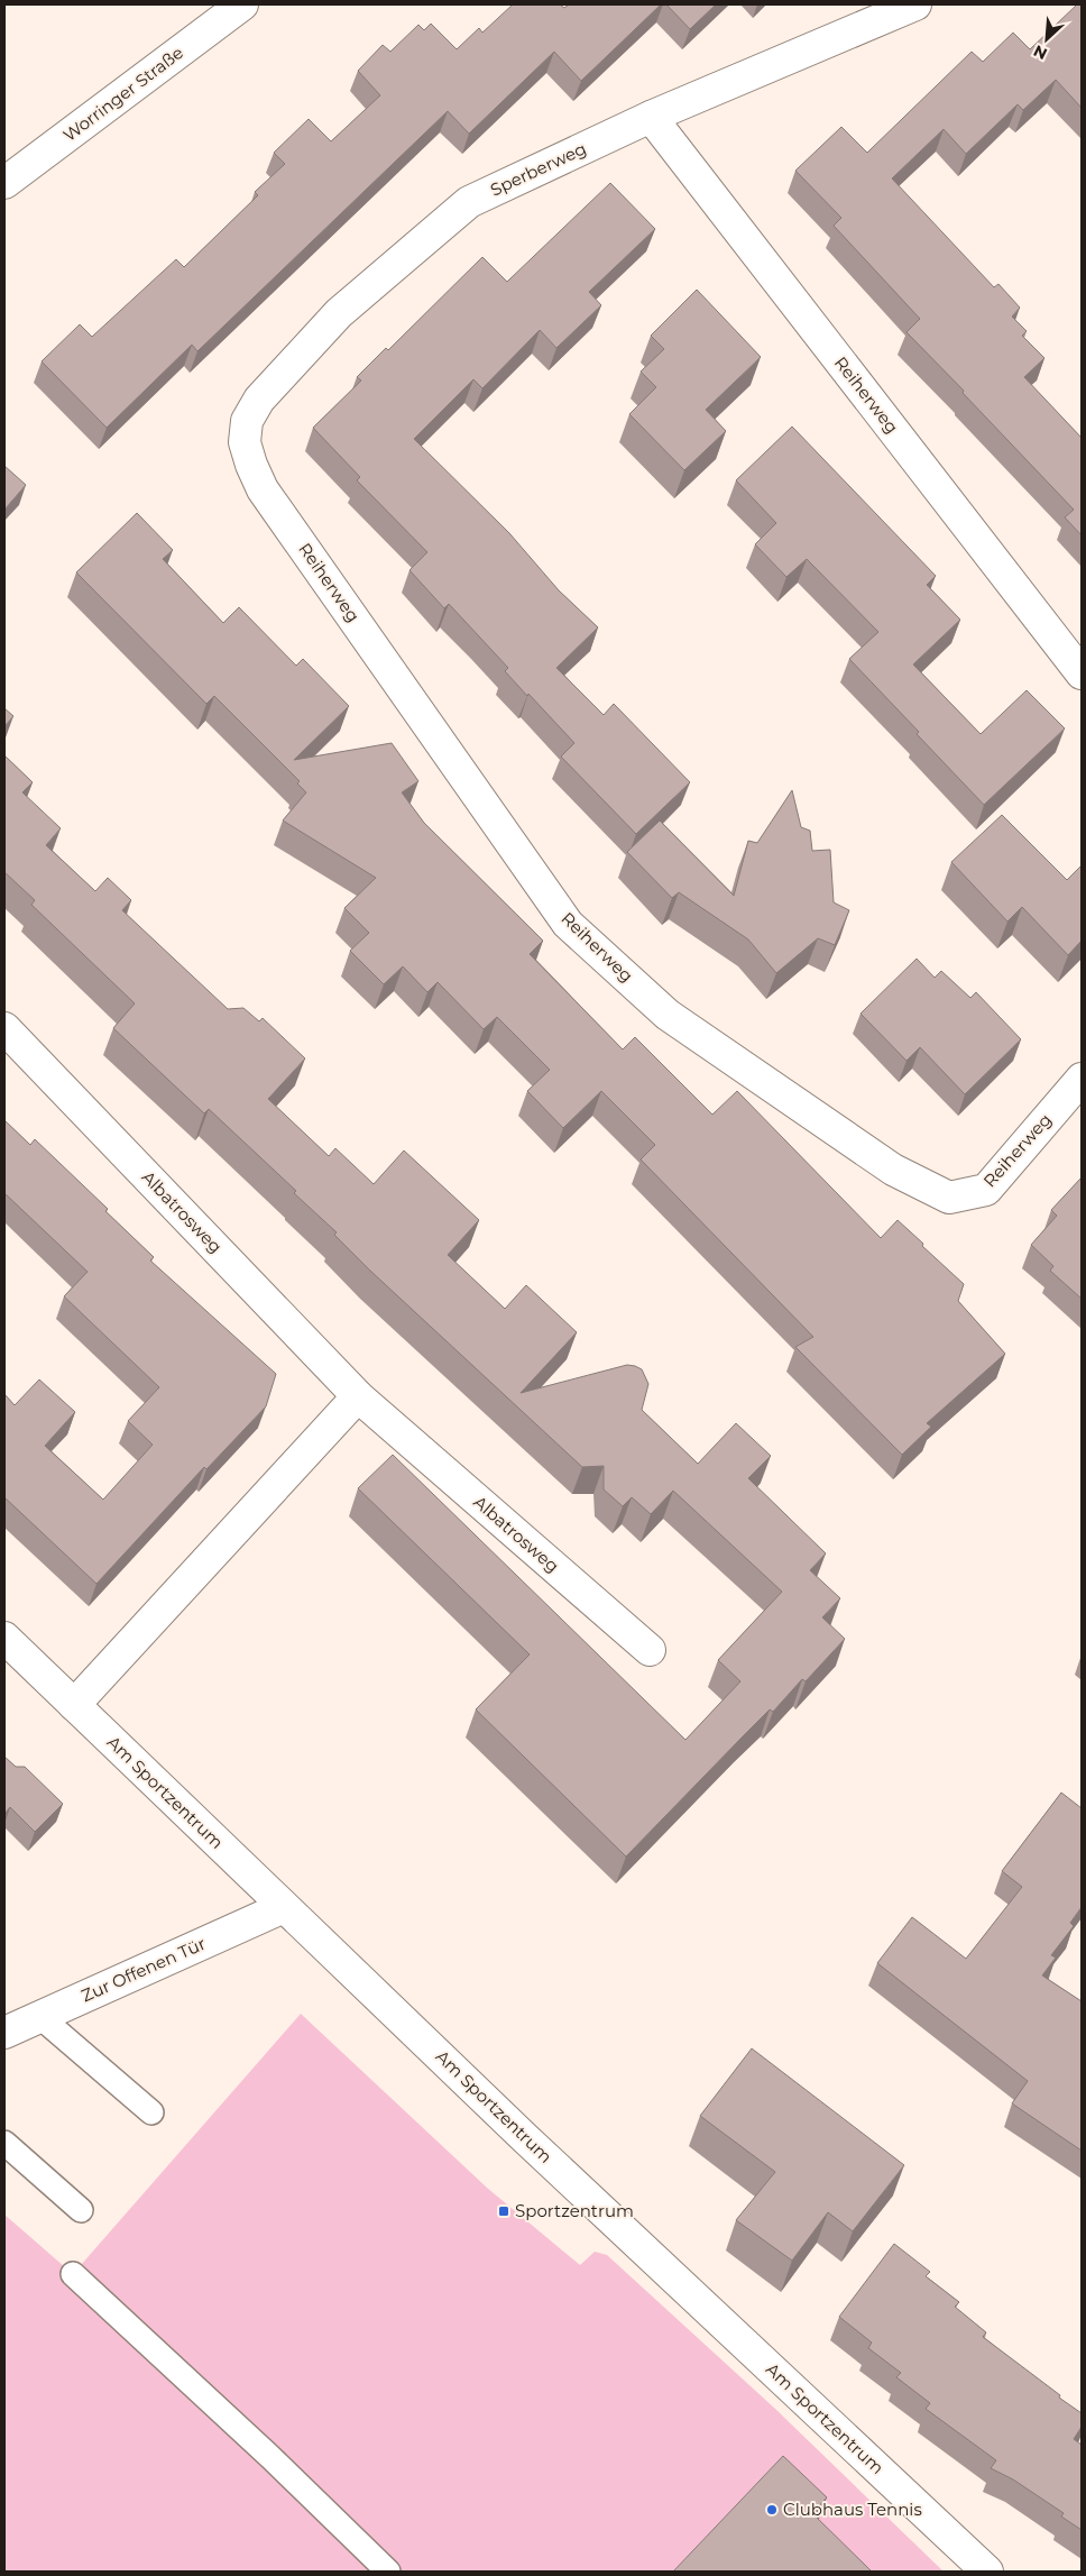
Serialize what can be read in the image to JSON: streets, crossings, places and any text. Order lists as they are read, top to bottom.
{
  "streets": {
    "street": [
      "Worringer Straße",
      "Sperberweg",
      "Reiherweg",
      "Albatrosweg",
      "Am Sportzentrum",
      "Zur Offenen Tür"
    ]
  },
  "crossings": [
    ["Sperberweg", "Reiherweg"],
    ["Am Sportzentrum", "Zur Offenen Tür"]
  ],
  "places": {
    "transit": ["Sportzentrum"],
    "other": ["Clubhaus Tennis"]
  },
  "north": "bottom left"
}
